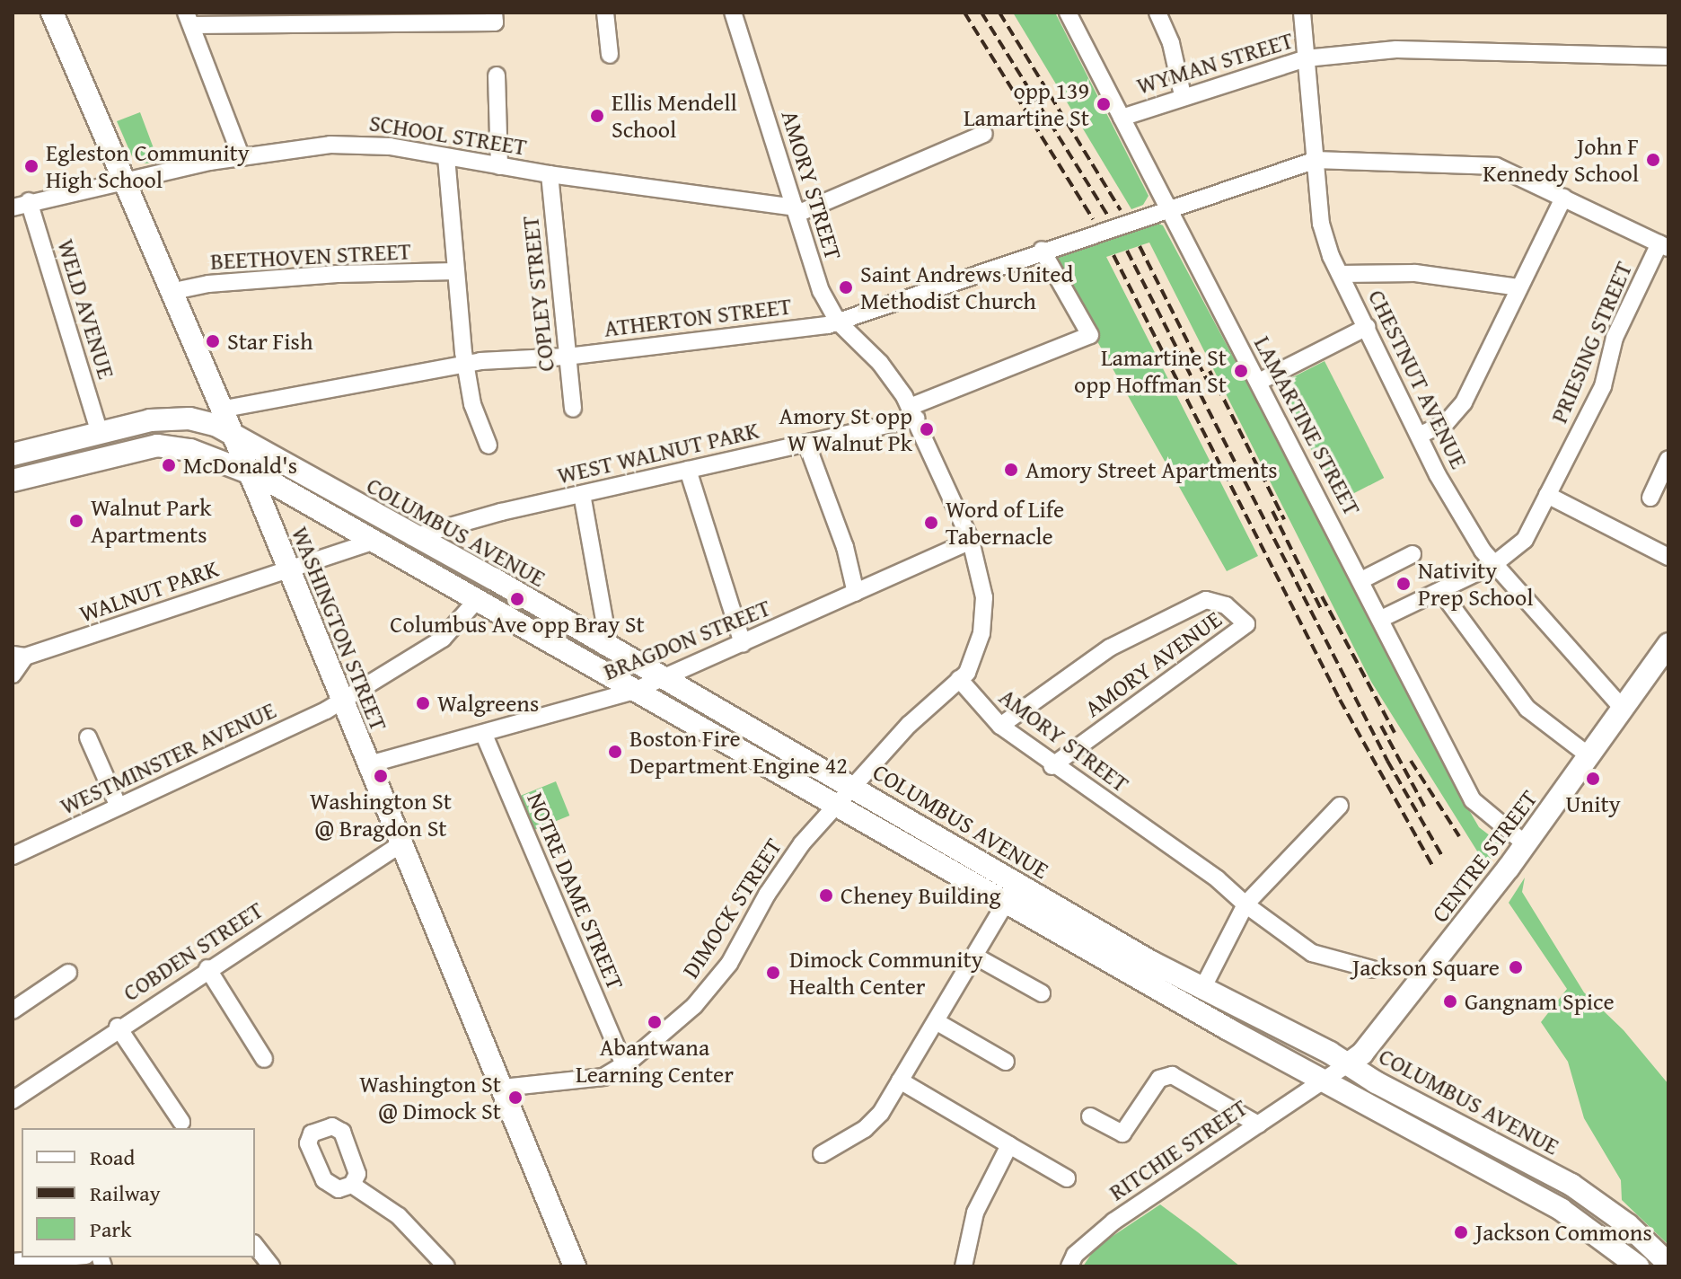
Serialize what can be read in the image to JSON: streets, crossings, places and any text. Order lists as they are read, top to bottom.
{
  "streets": {
    "main road": ["COLUMBUS AVENUE", "WASHINGTON STREET", "CENTRE STREET"],
    "street": [
      "WYMAN STREET",
      "SCHOOL STREET",
      "AMORY STREET",
      "BEETHOVEN STREET",
      "COPLEY STREET",
      "WELD AVENUE",
      "ATHERTON STREET",
      "PRIESING STREET",
      "CHESTNUT AVENUE",
      "LAMARTINE STREET",
      "WEST WALNUT PARK",
      "WALNUT PARK",
      "BRAGDON STREET",
      "AMORY AVENUE",
      "WESTMINSTER AVENUE",
      "NOTRE DAME STREET",
      "DIMOCK STREET",
      "COBDEN STREET",
      "RITCHIE STREET"
    ]
  },
  "crossings": [
    ["WYMAN STREET", "CHESTNUT AVENUE"],
    ["WYMAN STREET", "LAMARTINE STREET"],
    ["SCHOOL STREET", "AMORY STREET"],
    ["SCHOOL STREET", "COPLEY STREET"],
    ["SCHOOL STREET", "WELD AVENUE"],
    ["SCHOOL STREET", "WASHINGTON STREET"],
    ["AMORY STREET", "ATHERTON STREET"],
    ["AMORY STREET", "WEST WALNUT PARK"],
    ["AMORY STREET", "BRAGDON STREET"],
    ["AMORY STREET", "AMORY AVENUE"],
    ["AMORY STREET", "DIMOCK STREET"],
    ["BEETHOVEN STREET", "WASHINGTON STREET"],
    ["COPLEY STREET", "ATHERTON STREET"],
    ["WELD AVENUE", "COLUMBUS AVENUE"],
    ["ATHERTON STREET", "PRIESING STREET"],
    ["ATHERTON STREET", "CHESTNUT AVENUE"],
    ["ATHERTON STREET", "LAMARTINE STREET"],
    ["ATHERTON STREET", "WEST WALNUT PARK"],
    ["ATHERTON STREET", "WASHINGTON STREET"],
    ["PRIESING STREET", "CHESTNUT AVENUE"],
    ["PRIESING STREET", "LAMARTINE STREET"],
    ["CHESTNUT AVENUE", "CENTRE STREET"],
    ["LAMARTINE STREET", "CENTRE STREET"],
    ["WEST WALNUT PARK", "COLUMBUS AVENUE"],
    ["COLUMBUS AVENUE", "WASHINGTON STREET"],
    ["COLUMBUS AVENUE", "BRAGDON STREET"],
    ["COLUMBUS AVENUE", "WESTMINSTER AVENUE"],
    ["COLUMBUS AVENUE", "CENTRE STREET"],
    ["COLUMBUS AVENUE", "DIMOCK STREET"],
    ["COLUMBUS AVENUE", "RITCHIE STREET"],
    ["WALNUT PARK", "WASHINGTON STREET"],
    ["WASHINGTON STREET", "BRAGDON STREET"],
    ["WASHINGTON STREET", "WESTMINSTER AVENUE"],
    ["WASHINGTON STREET", "DIMOCK STREET"],
    ["WASHINGTON STREET", "COBDEN STREET"],
    ["BRAGDON STREET", "NOTRE DAME STREET"],
    ["CENTRE STREET", "RITCHIE STREET"],
    ["NOTRE DAME STREET", "DIMOCK STREET"]
  ],
  "places": [
    "opp 139 Lamartine St",
    "Ellis Mendell School",
    "John F Kennedy School",
    "Egleston Community High School",
    "Saint Andrews United Methodist Church",
    "Star Fish",
    "Lamartine St opp Hoffman St",
    "Amory St opp W Walnut Pk",
    "McDonald's",
    "Amory Street Apartments",
    "Walnut Park Apartments",
    "Word of Life Tabernacle",
    "Nativity Prep School",
    "Columbus Ave opp Bray St",
    "Walgreens",
    "Boston Fire Department Engine 42",
    "Washington St @ Bragdon St",
    "Unity",
    "Cheney Building",
    "Jackson Square",
    "Dimock Community Health Center",
    "Gangnam Spice",
    "Abantwana Learning Center",
    "Washington St @ Dimock St",
    "Jackson Commons"
  ],
  "legend": ["Road", "Railway", "Park"]
}
